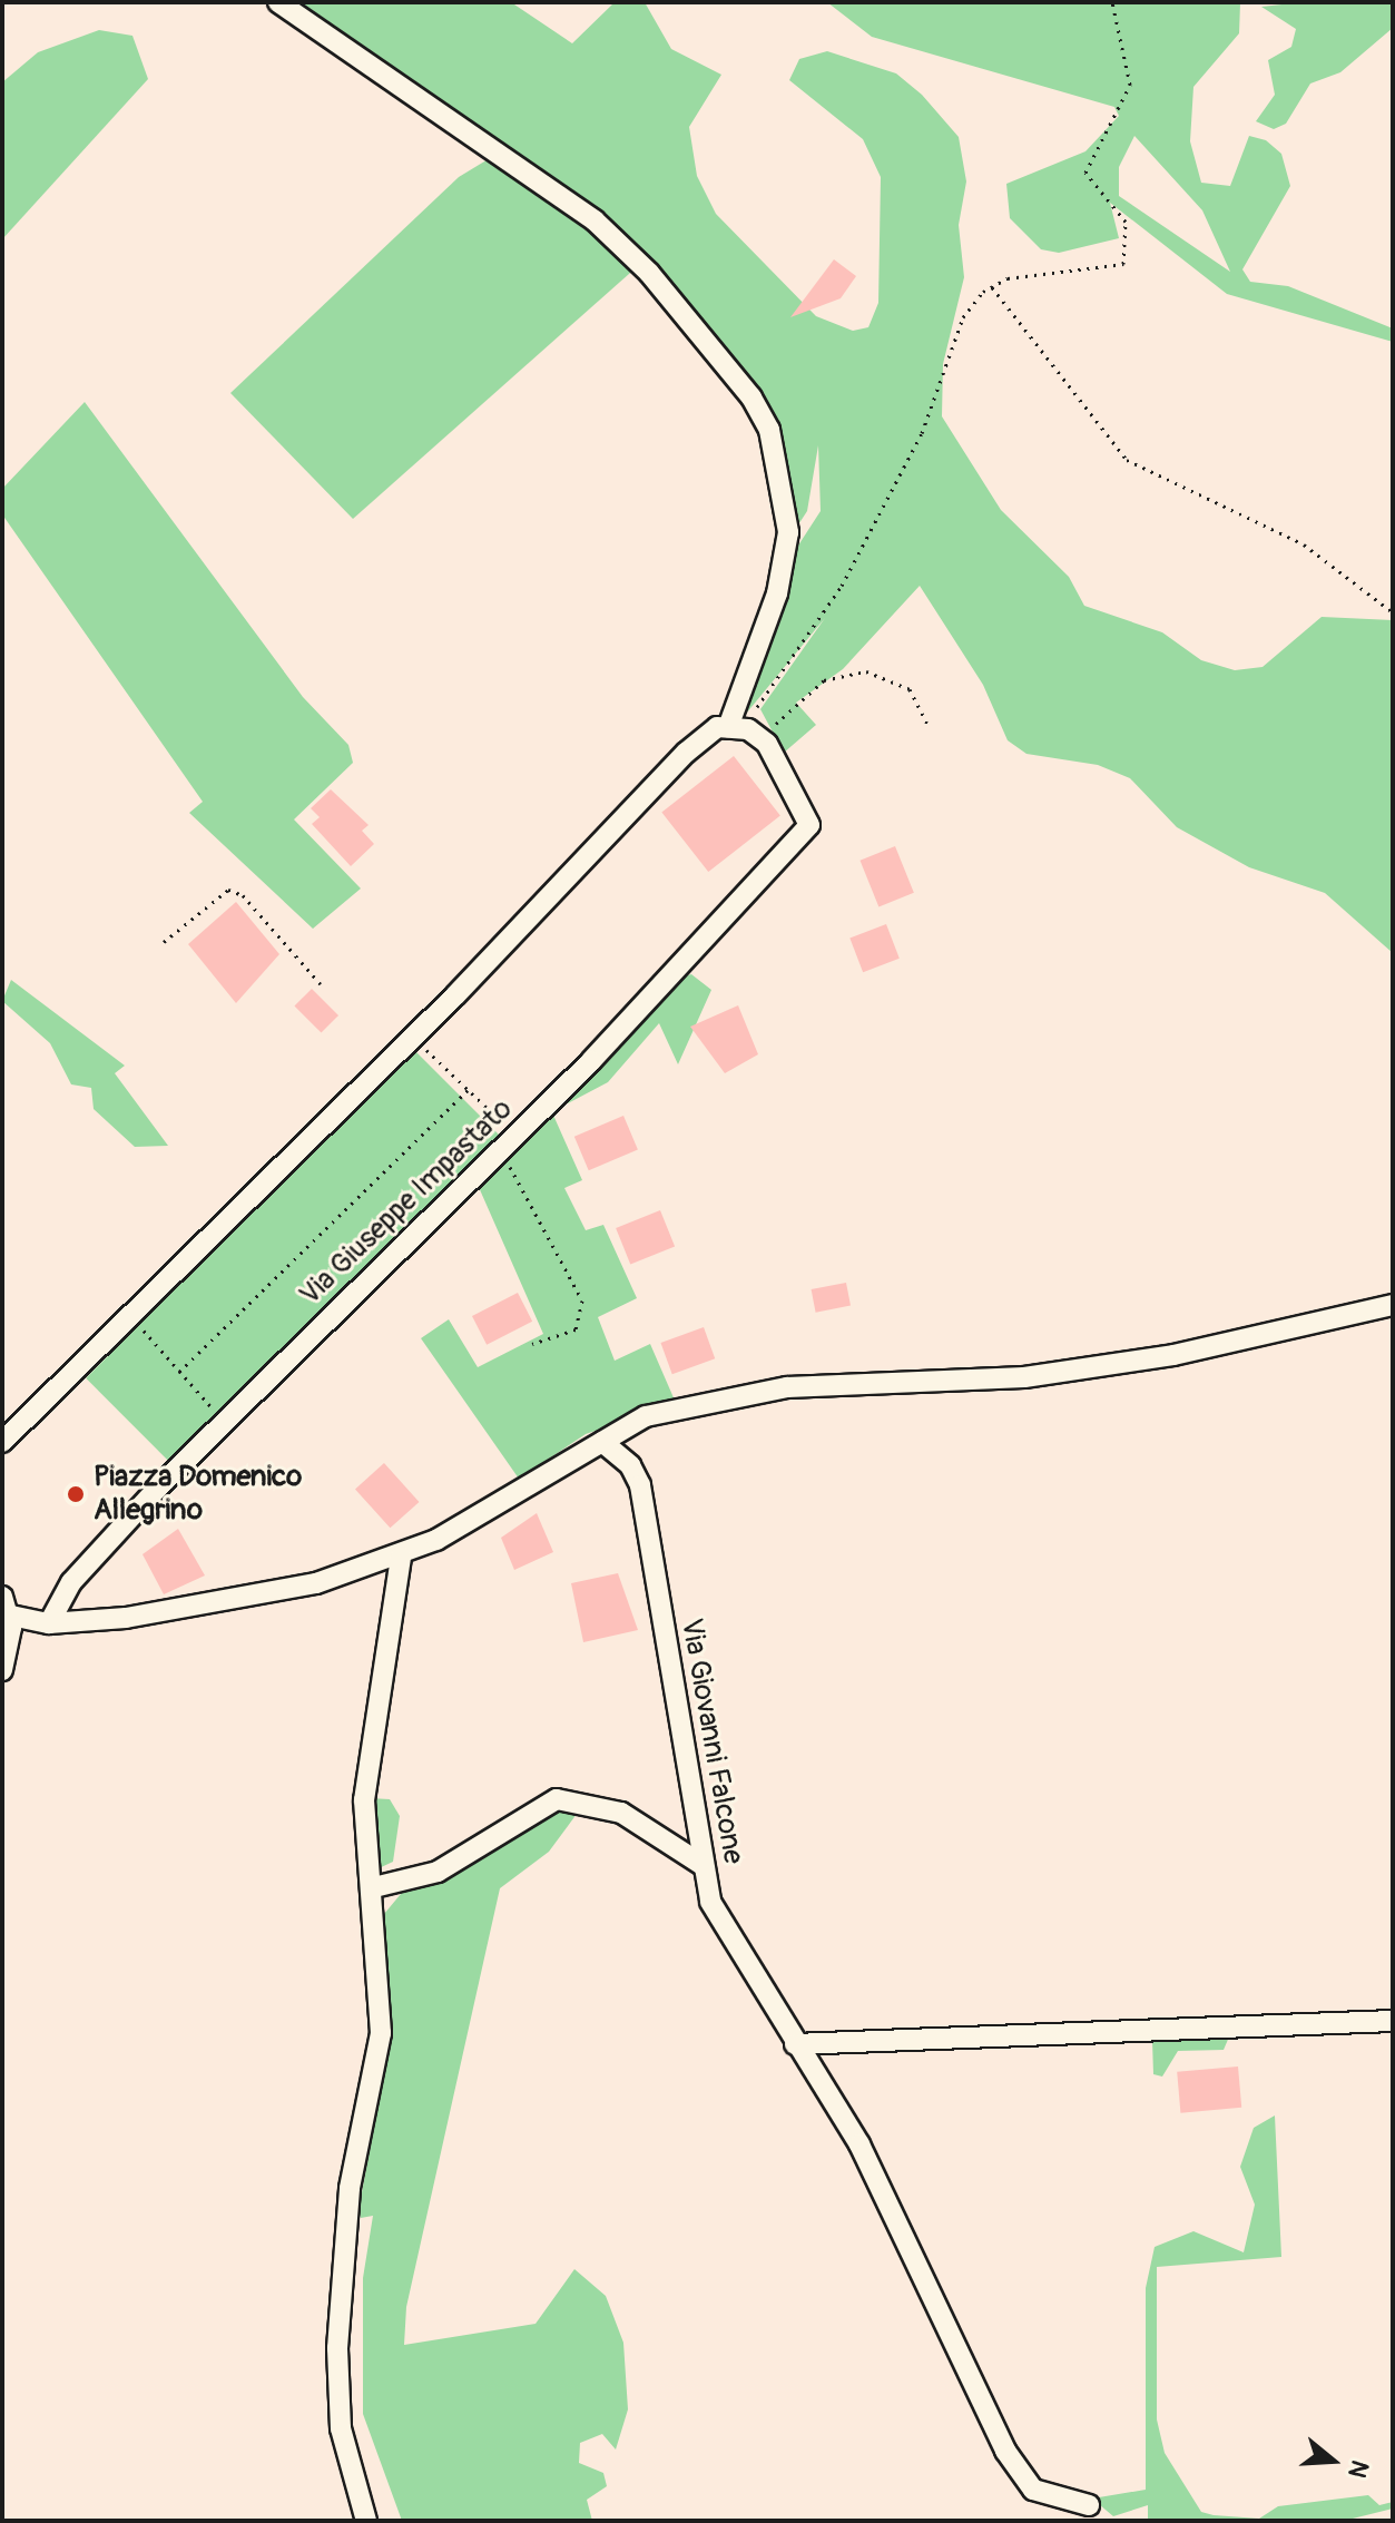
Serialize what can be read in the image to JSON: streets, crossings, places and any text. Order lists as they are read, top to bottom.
{
  "streets": {
    "street": ["Via Giuseppe Impastato", "Via Giovanni Falcone"]
  },
  "places": ["Piazza Domenico Allegrino"],
  "north": "right"
}
